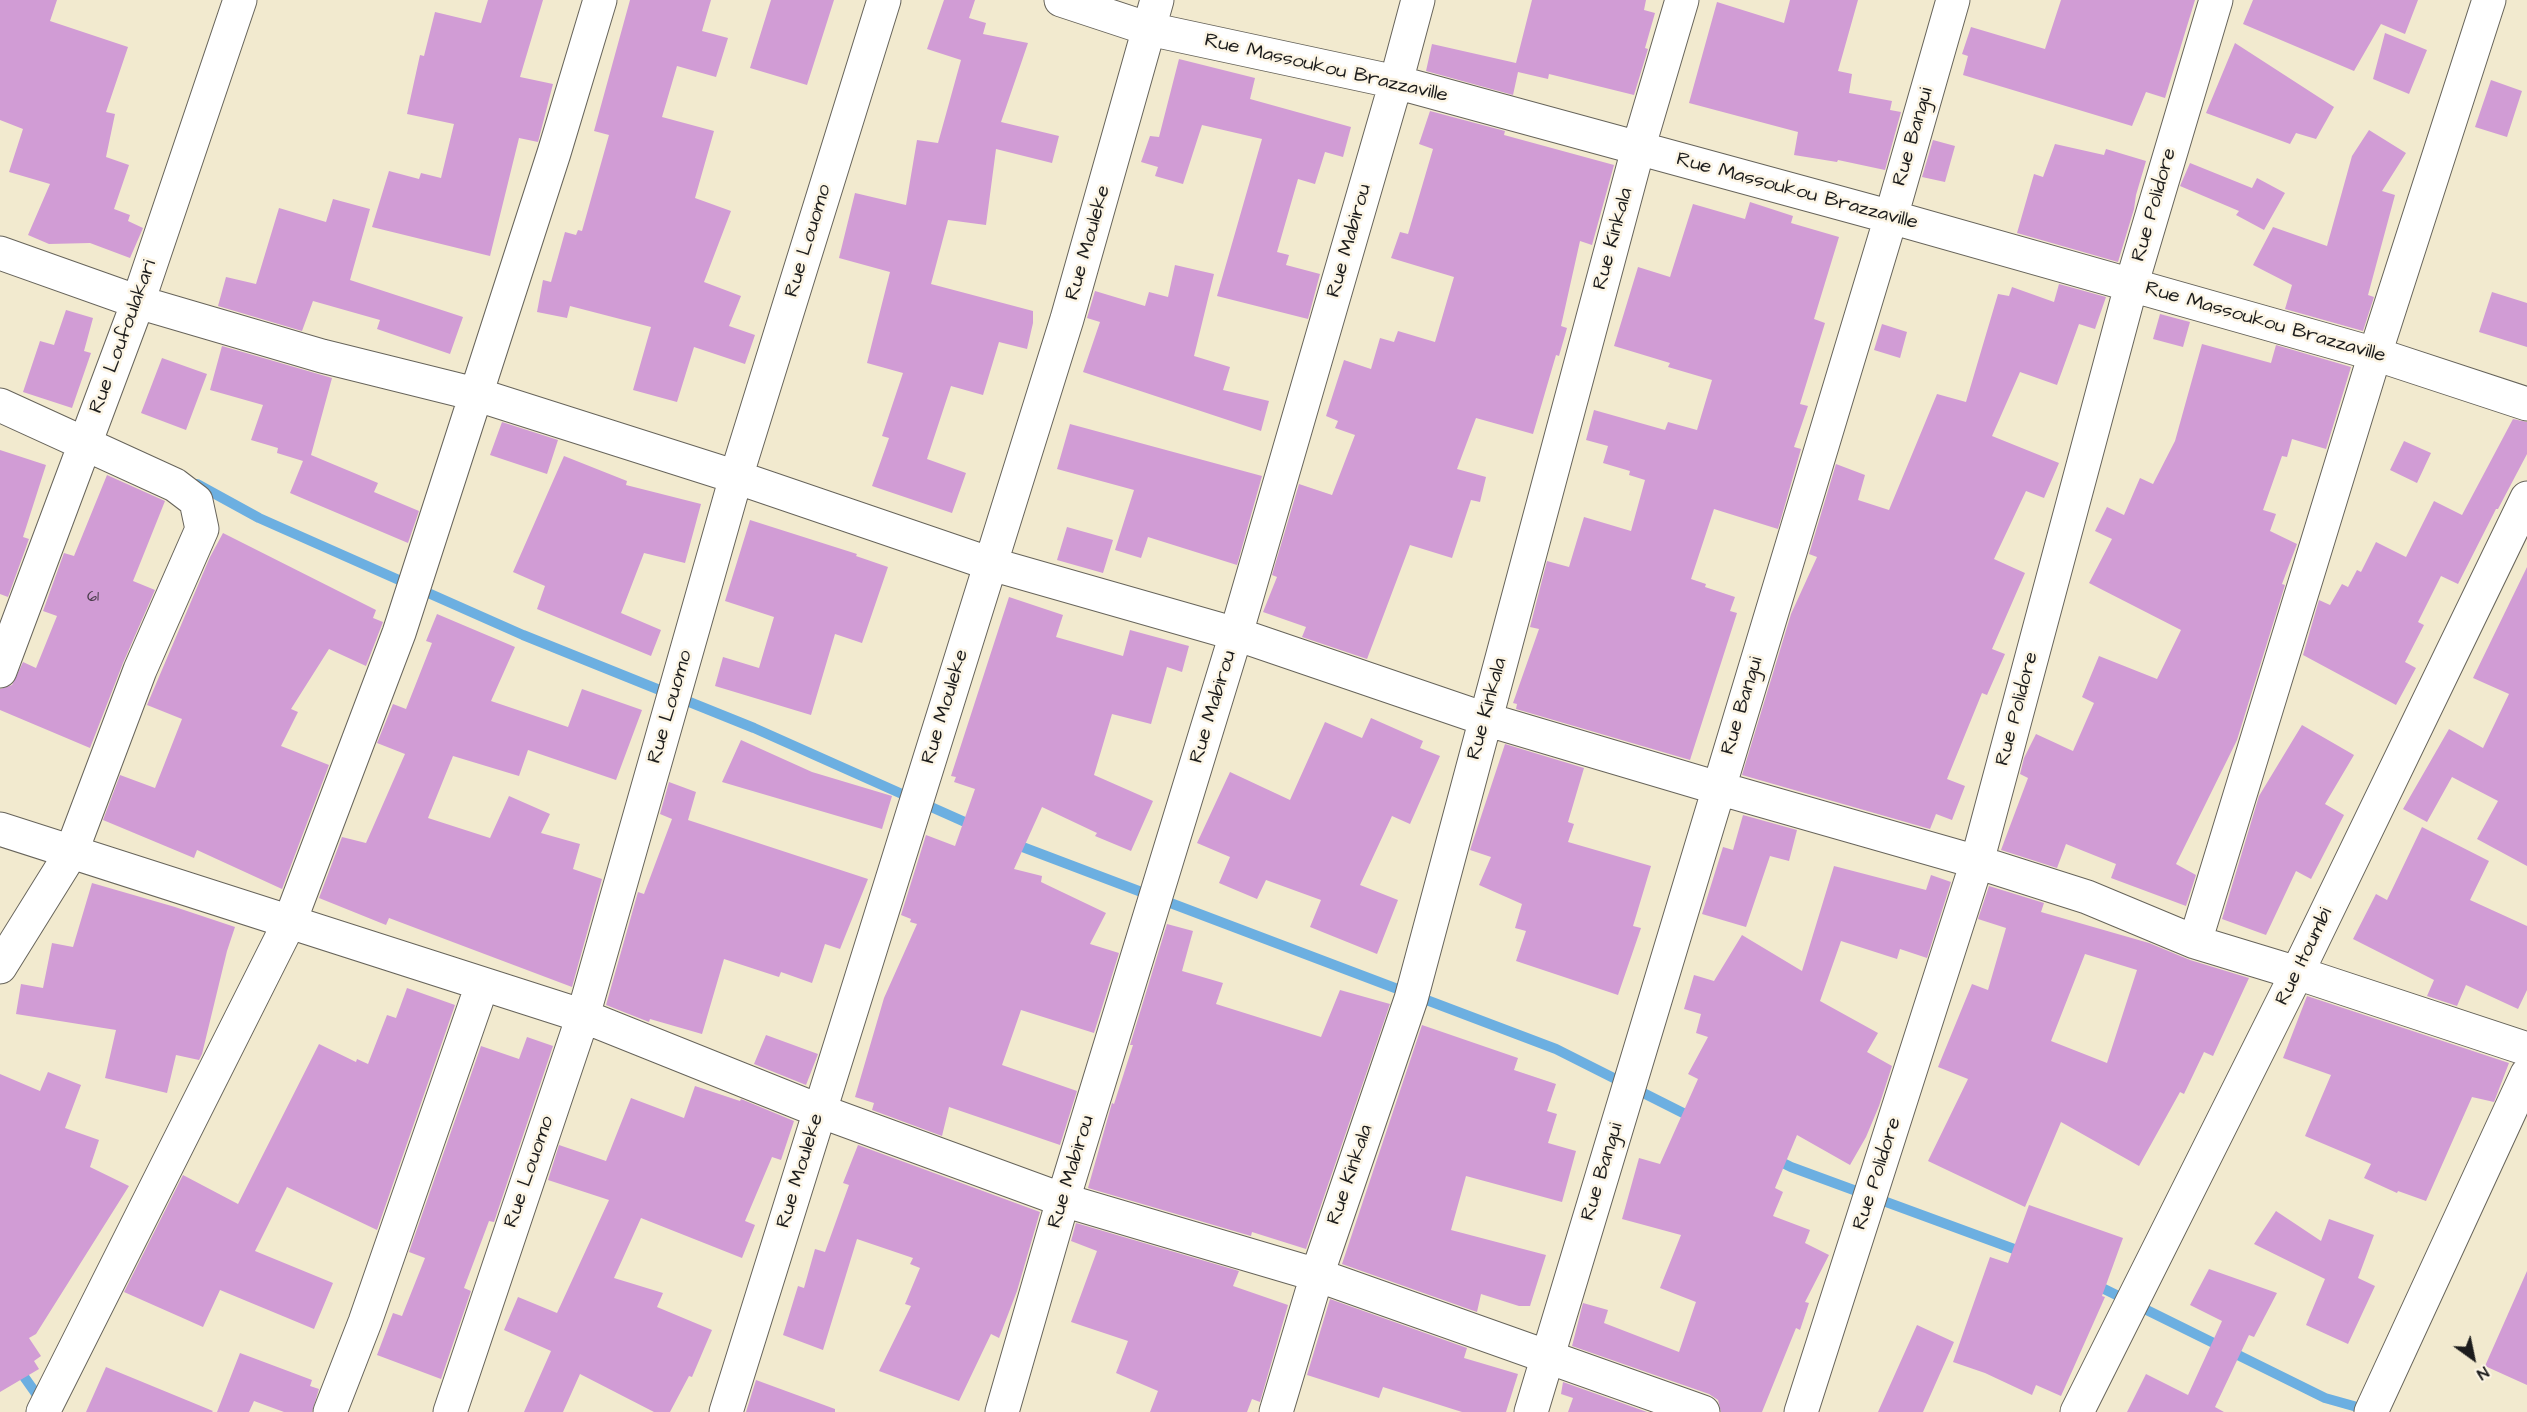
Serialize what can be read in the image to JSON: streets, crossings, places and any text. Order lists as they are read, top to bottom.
{
  "streets": {
    "street": [
      "Rue Massoukou Brazzaville",
      "Rue Bangui",
      "Rue Polidore",
      "Rue Kinkala",
      "Rue Louomo",
      "Rue Mabirou",
      "Rue Mouleke",
      "Rue Loufoulakari",
      "Rue Itoumbi"
    ]
  },
  "crossings": [
    ["Rue Massoukou Brazzaville", "Rue Bangui"],
    ["Rue Massoukou Brazzaville", "Rue Polidore"],
    ["Rue Massoukou Brazzaville", "Rue Kinkala"],
    ["Rue Massoukou Brazzaville", "Rue Mabirou"],
    ["Rue Massoukou Brazzaville", "Rue Mouleke"]
  ],
  "house_numbers": ["61"],
  "north": "bottom right"
}
